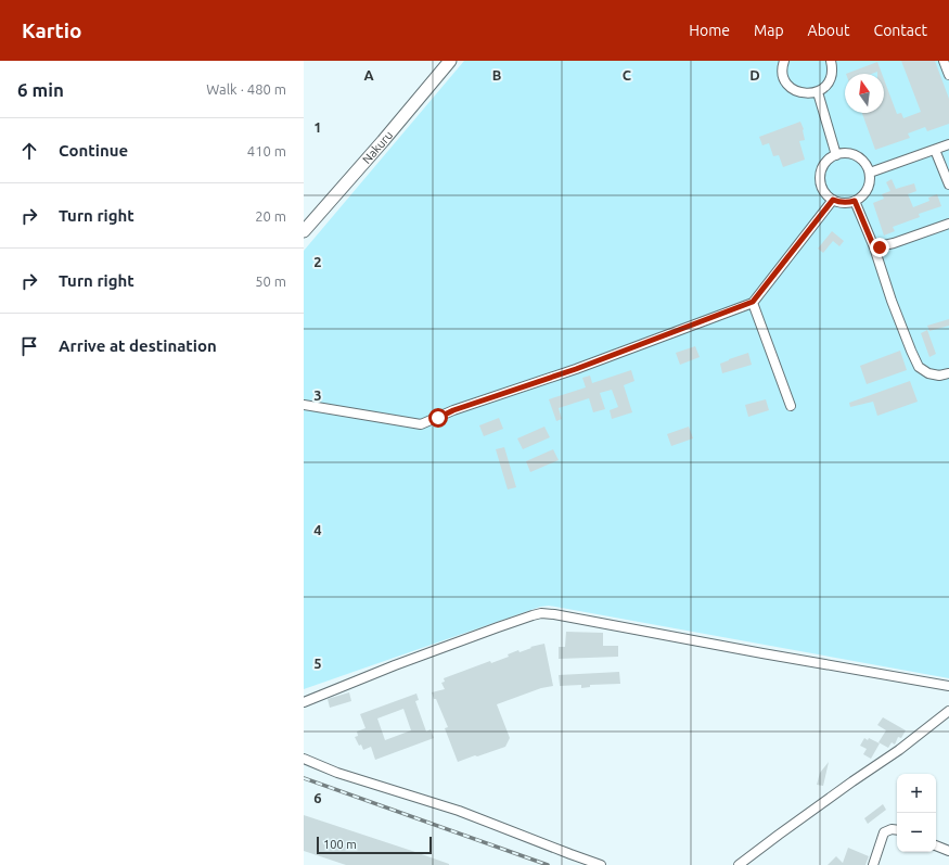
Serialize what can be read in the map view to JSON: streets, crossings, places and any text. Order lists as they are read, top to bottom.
{
  "streets": {
    "main road": ["Nakuru"]
  },
  "scale_bar": "100 m",
  "north": "top",
  "page": {
    "header": "Kartio",
    "nav": [
      "Home",
      "Map",
      "About",
      "Contact"
    ],
    "heading": ["6 min", "Walk · 480 m"],
    "list": [
      ["Continue", "410 m"],
      ["Turn right", "20 m"],
      ["Turn right", "50 m"],
      "Arrive at destination"
    ],
    "map_buttons": ["+", "−"],
    "scale": "100 m"
  },
  "grid": {
    "columns": [
      "A",
      "B",
      "C",
      "D"
    ],
    "rows": [
      "1",
      "2",
      "3",
      "4",
      "5",
      "6"
    ]
  }
}
